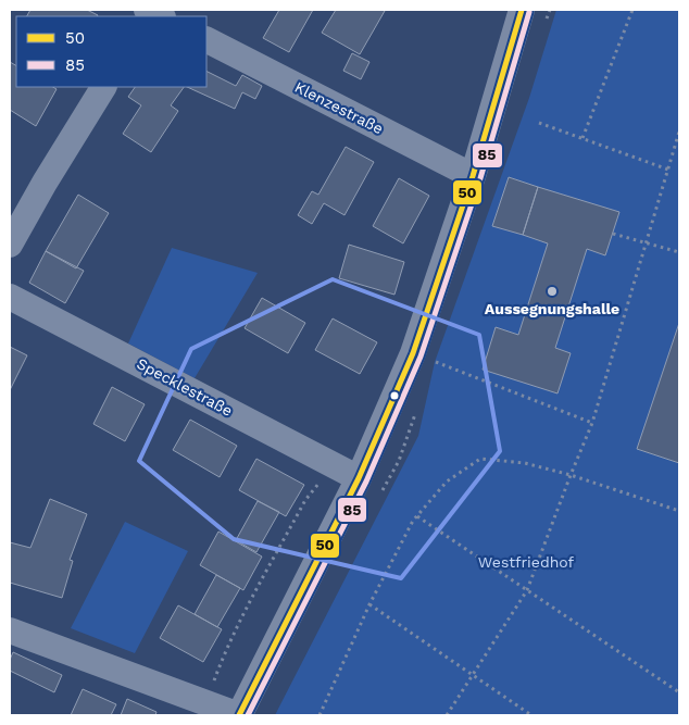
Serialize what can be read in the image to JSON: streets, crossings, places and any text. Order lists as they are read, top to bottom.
{
  "streets": {
    "street": ["Klenzestraße", "Specklestraße"]
  },
  "parks": ["Westfriedhof"],
  "places": ["Aussegnungshalle"],
  "lines": ["transit line 50", "transit line 85"],
  "legend": ["50", "85"]
}
